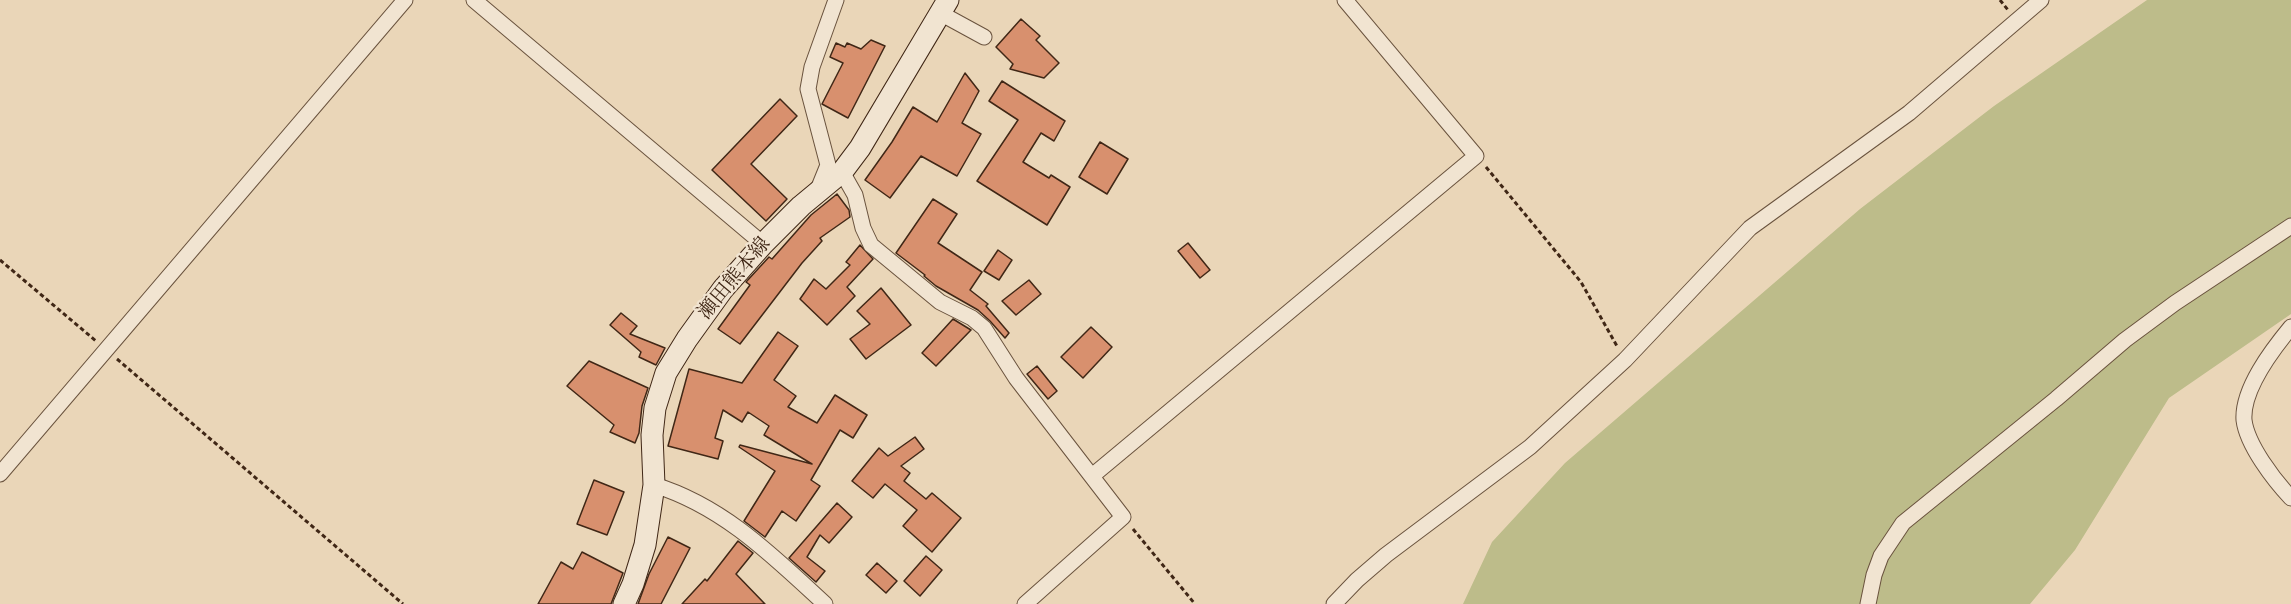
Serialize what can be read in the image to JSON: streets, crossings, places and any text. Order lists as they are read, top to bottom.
{
  "streets": {
    "main road": ["瀬田熊本線"]
  }
}
